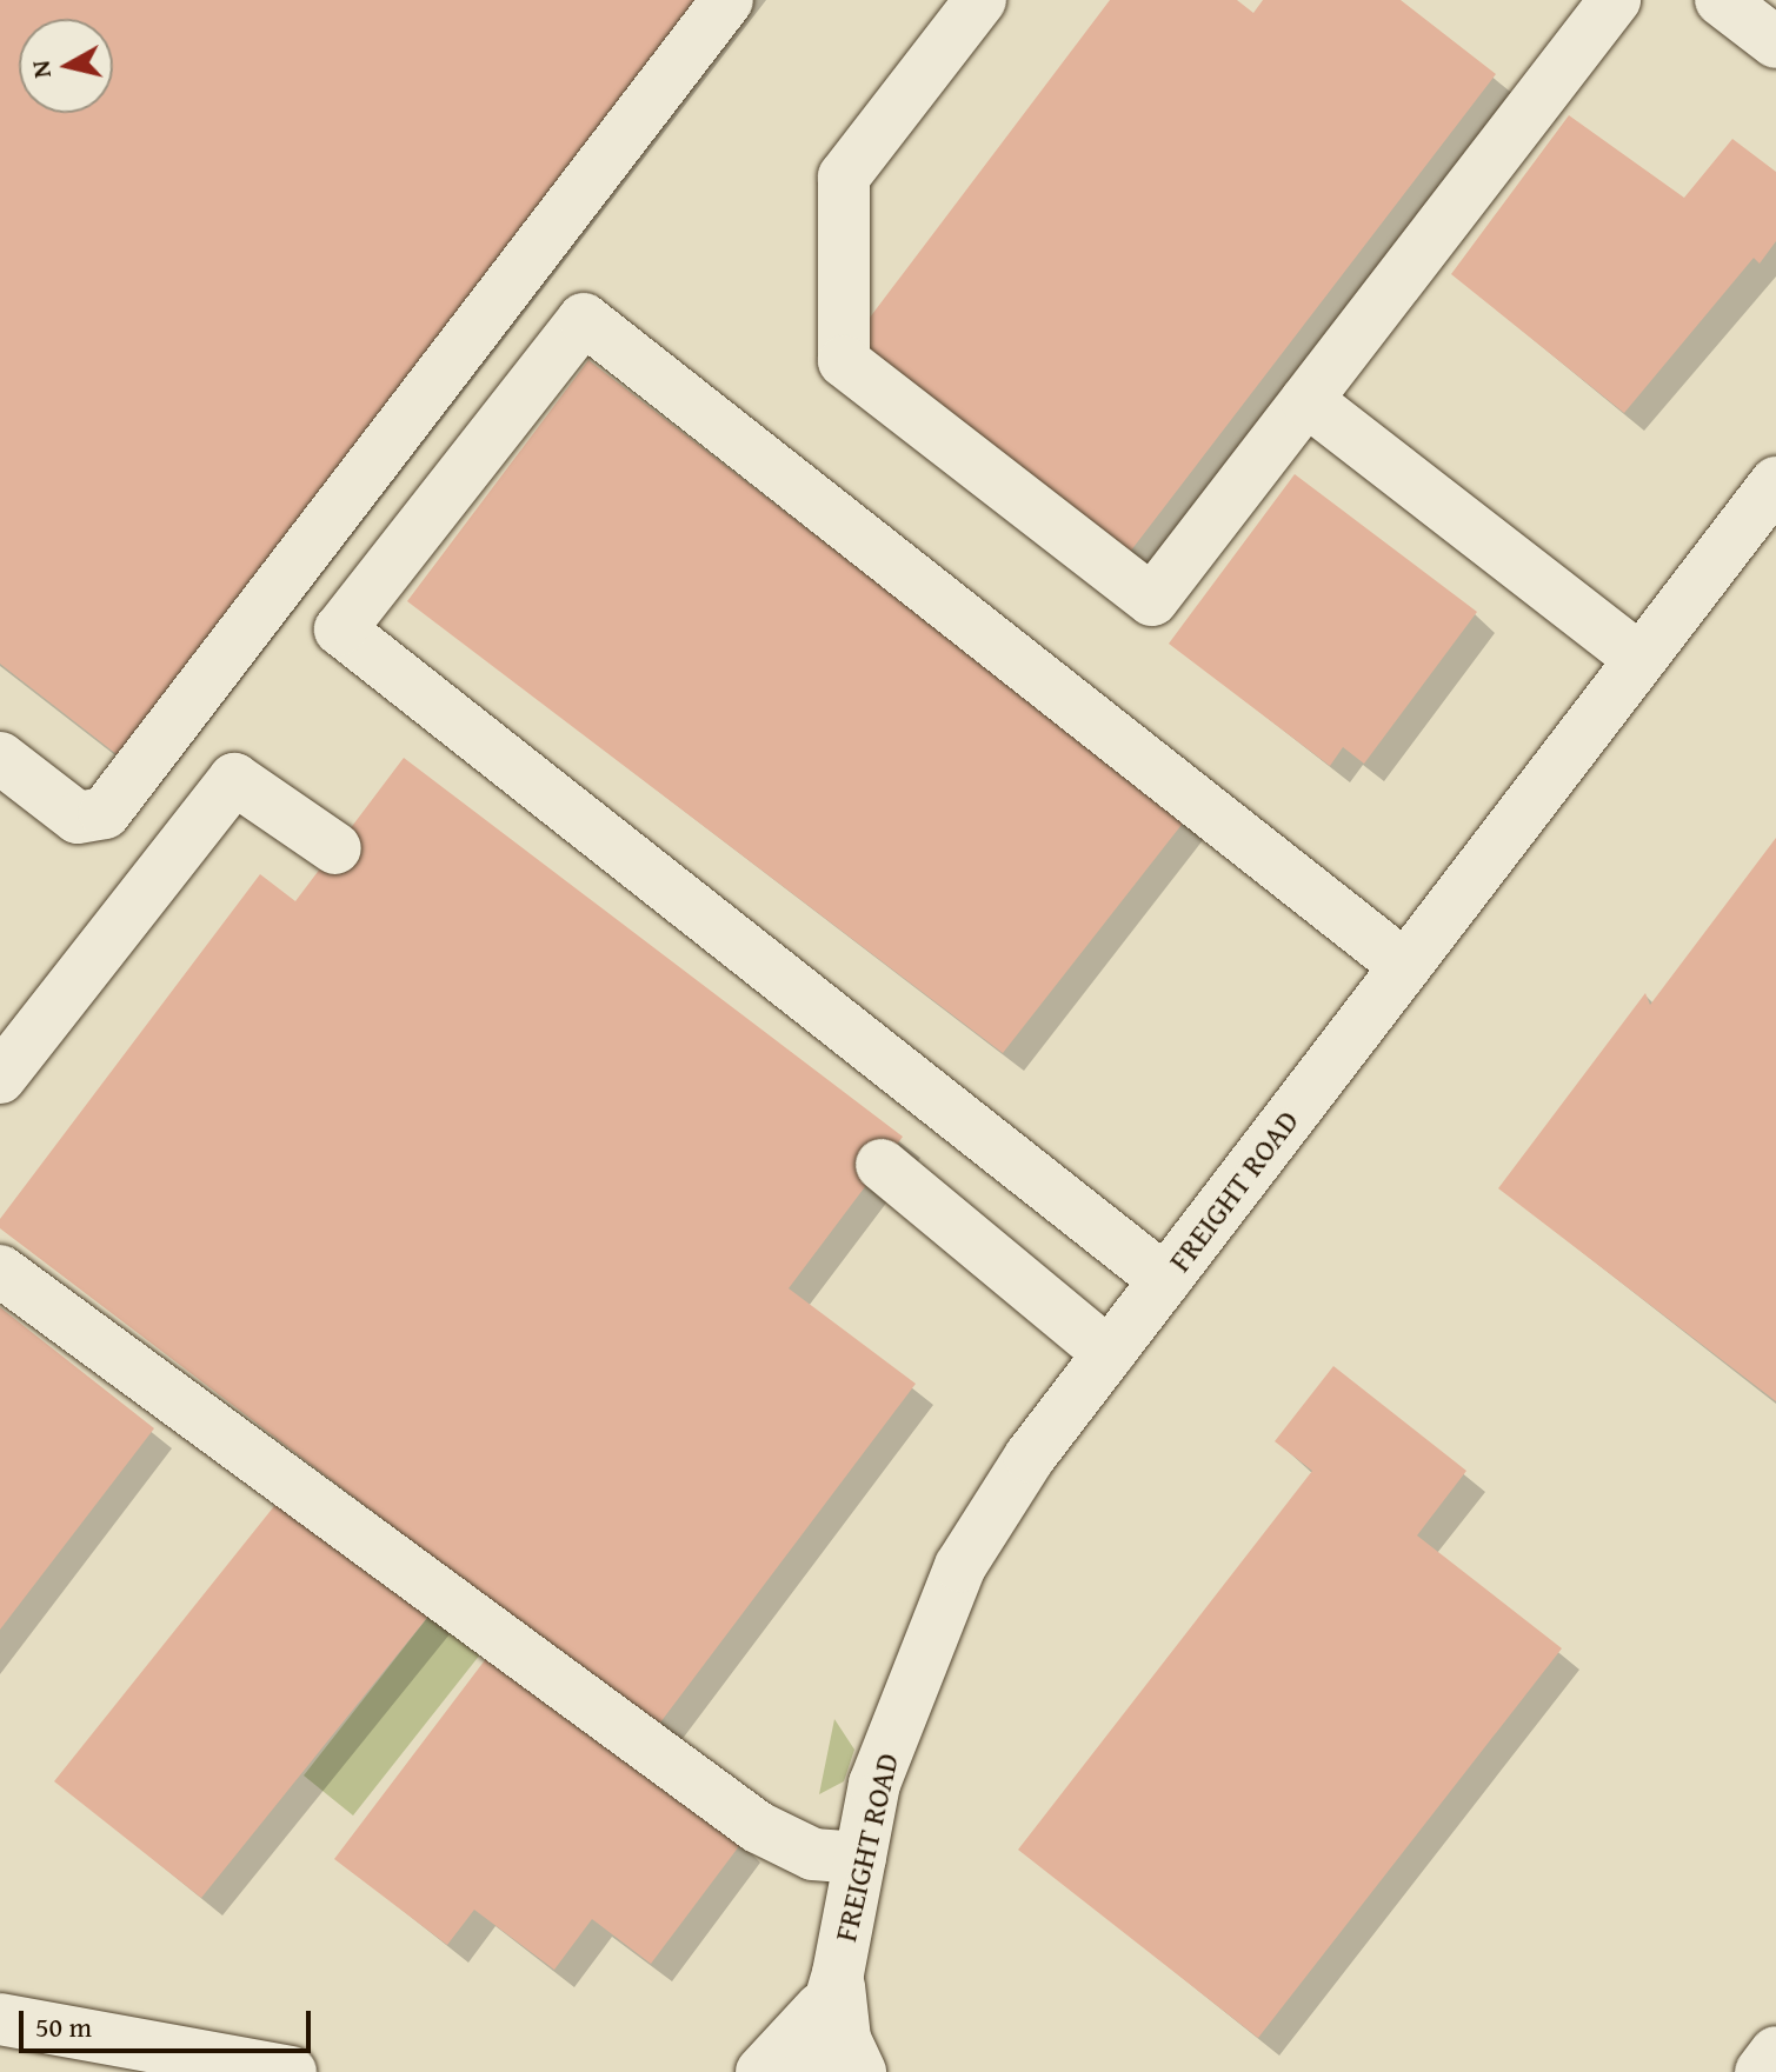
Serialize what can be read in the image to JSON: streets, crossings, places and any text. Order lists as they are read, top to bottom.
{
  "streets": {
    "street": ["FREIGHT ROAD"]
  },
  "scale_bar": "50 m",
  "north": "left"
}
